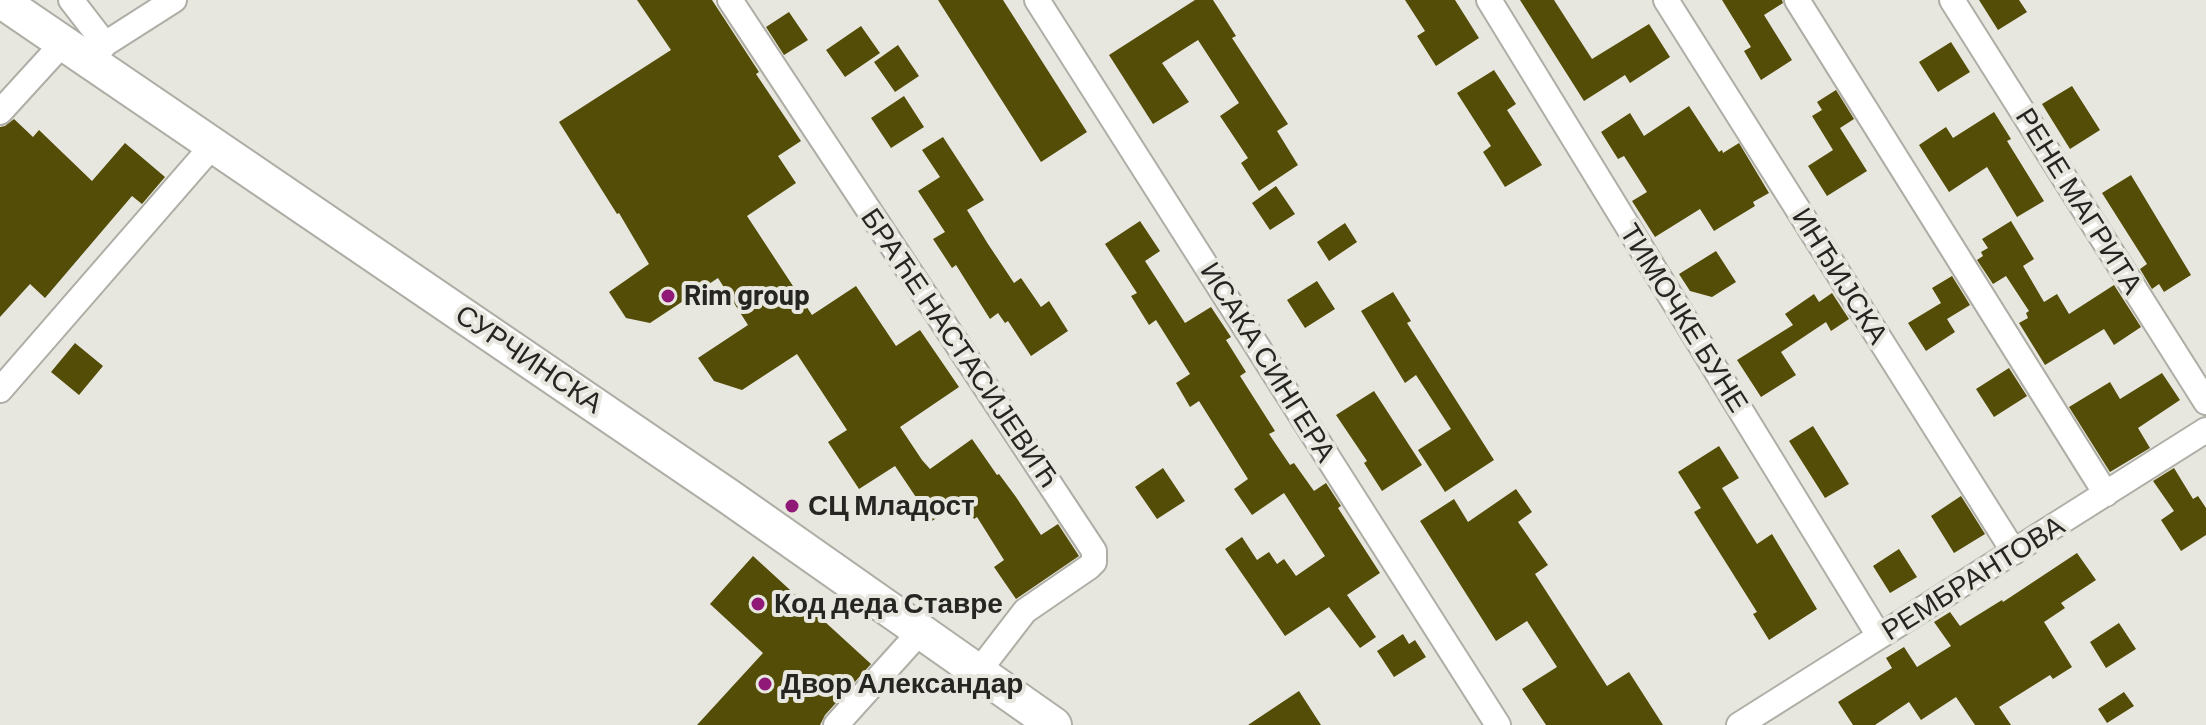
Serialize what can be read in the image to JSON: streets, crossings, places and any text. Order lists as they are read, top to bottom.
{
  "streets": {
    "main road": ["СУРЧИНСКА"],
    "street": [
      "РЕНЕ МАГРИТА",
      "ИНЂИЈСКА",
      "ТИМОЧКЕ БУНЕ",
      "БРАЋЕ НАСТАСИЈЕВИЋ",
      "ИСАКА СИНГЕРА",
      "РЕМБРАНТОВА"
    ]
  },
  "crossings": [
    ["ИНЂИЈСКА", "РЕМБРАНТОВА"],
    ["ТИМОЧКЕ БУНЕ", "РЕМБРАНТОВА"],
    ["БРАЋЕ НАСТАСИЈЕВИЋ", "СУРЧИНСКА"]
  ],
  "places": [
    "Rim group",
    "СЦ Младост",
    "Код деда Ставре",
    "Двор Александар"
  ]
}
